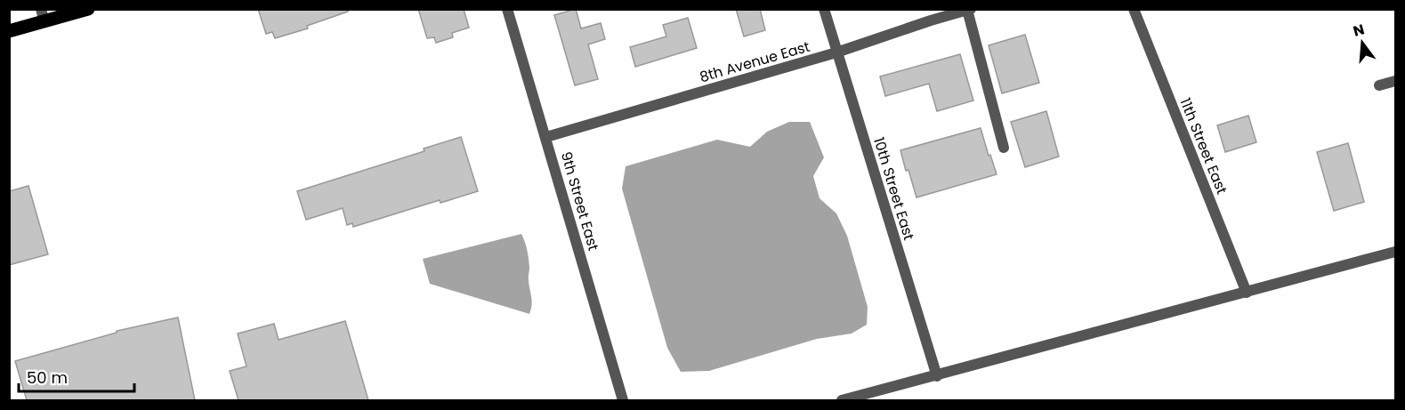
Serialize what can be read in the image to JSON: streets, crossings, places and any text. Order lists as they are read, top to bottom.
{
  "streets": {
    "street": [
      "8th Avenue East",
      "11th Street East",
      "10th Street East",
      "9th Street East"
    ]
  },
  "crossings": [
    ["8th Avenue East", "10th Street East"],
    ["8th Avenue East", "9th Street East"]
  ],
  "scale_bar": "50 m",
  "north": "top"
}
